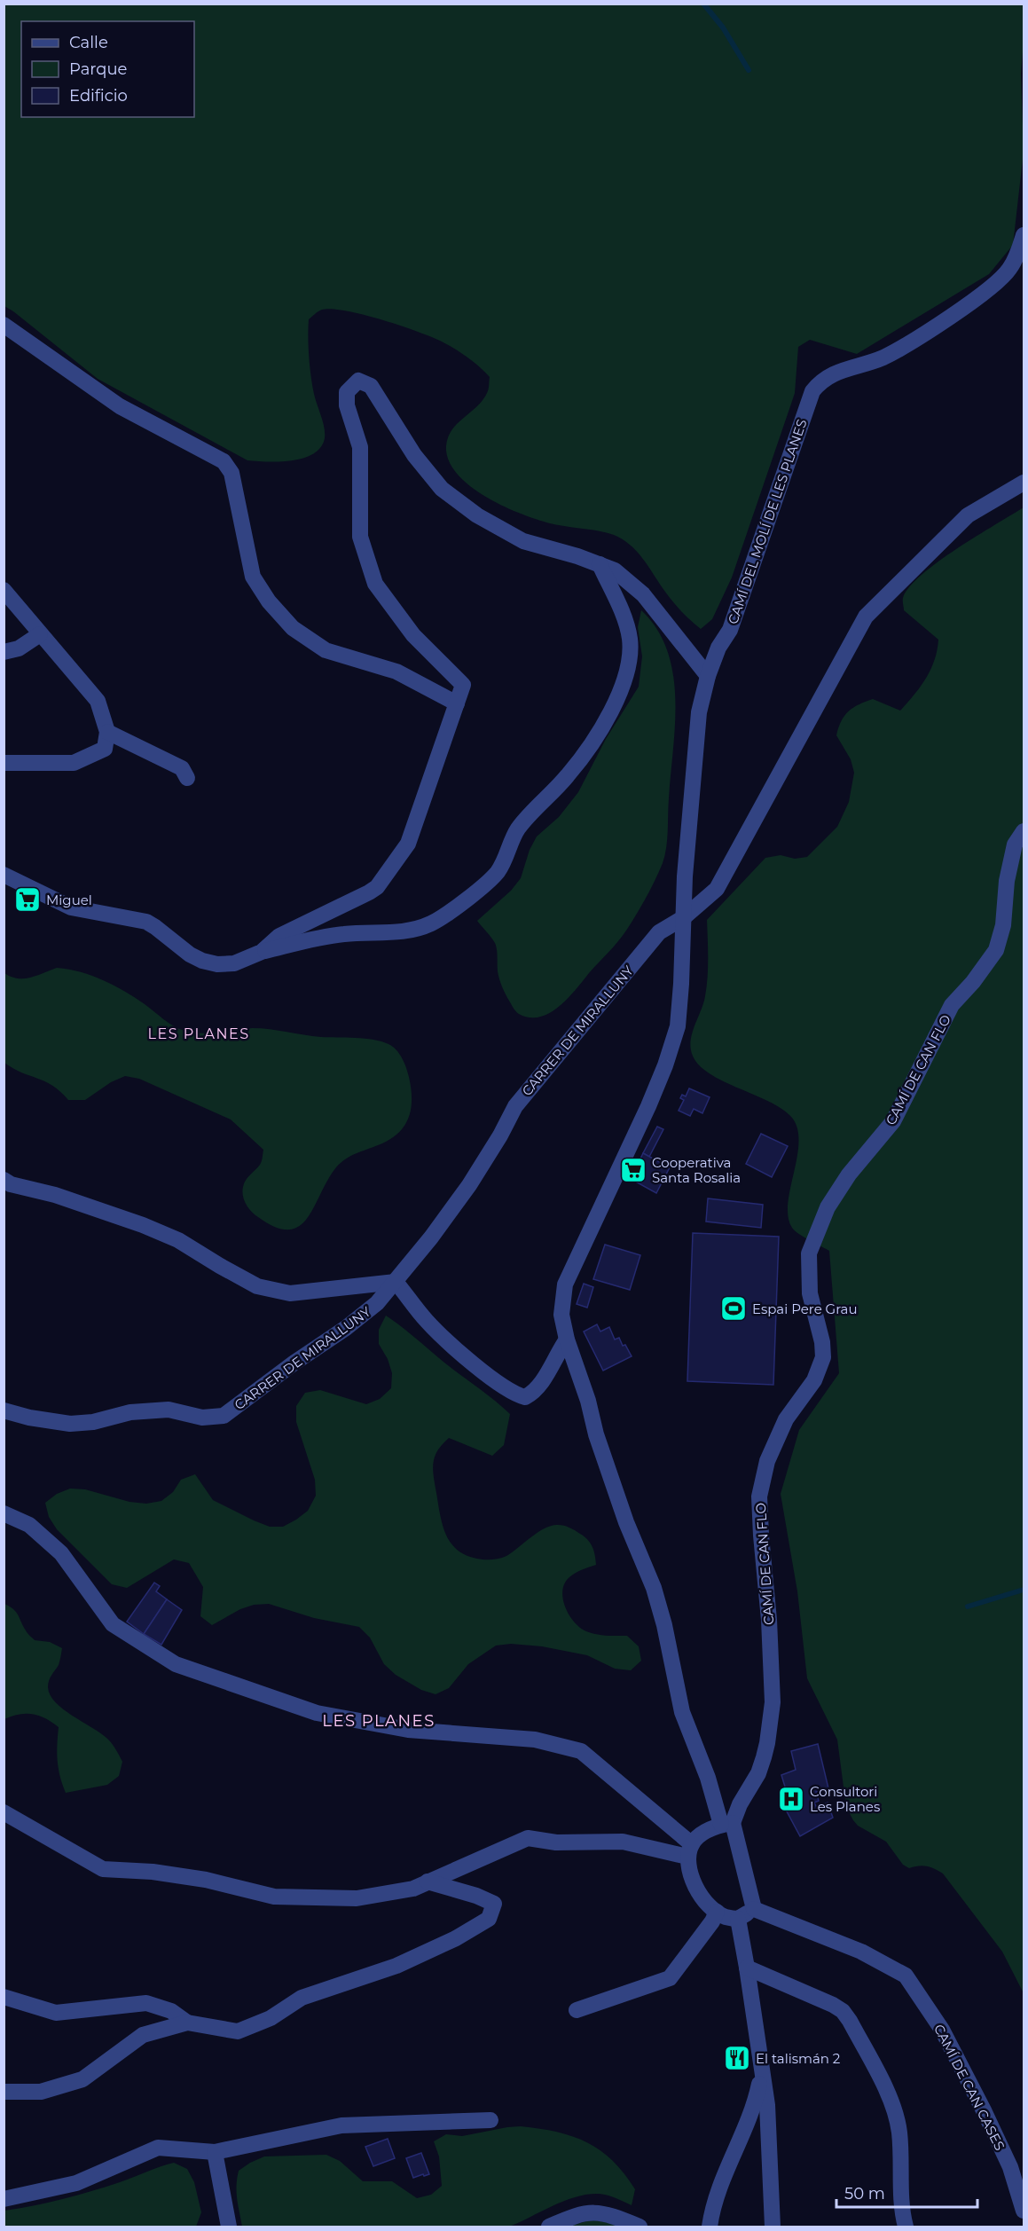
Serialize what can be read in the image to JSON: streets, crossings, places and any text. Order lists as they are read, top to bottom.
{
  "streets": {
    "street": [
      "CAMÍ DEL MOLÍ DE LES PLANES",
      "CARRER DE MIRALLUNY",
      "CAMÍ DE CAN FLO",
      "CAMÍ DE CAN CASES"
    ]
  },
  "crossings": [
    ["CAMÍ DEL MOLÍ DE LES PLANES", "CARRER DE MIRALLUNY"],
    ["CAMÍ DEL MOLÍ DE LES PLANES", "CAMÍ DE CAN FLO"],
    ["CAMÍ DEL MOLÍ DE LES PLANES", "CAMÍ DE CAN CASES"]
  ],
  "districts": ["LES PLANES", "LES PLANES"],
  "places": {
    "supermarket": ["Miguel", "Cooperativa Santa Rosalia"],
    "sports": ["Espai Pere Grau"],
    "hospital": ["Consultori Les Planes"],
    "restaurant": ["El talismán 2"]
  },
  "legend": ["Calle", "Parque", "Edificio"],
  "scale_bar": "50 m"
}
